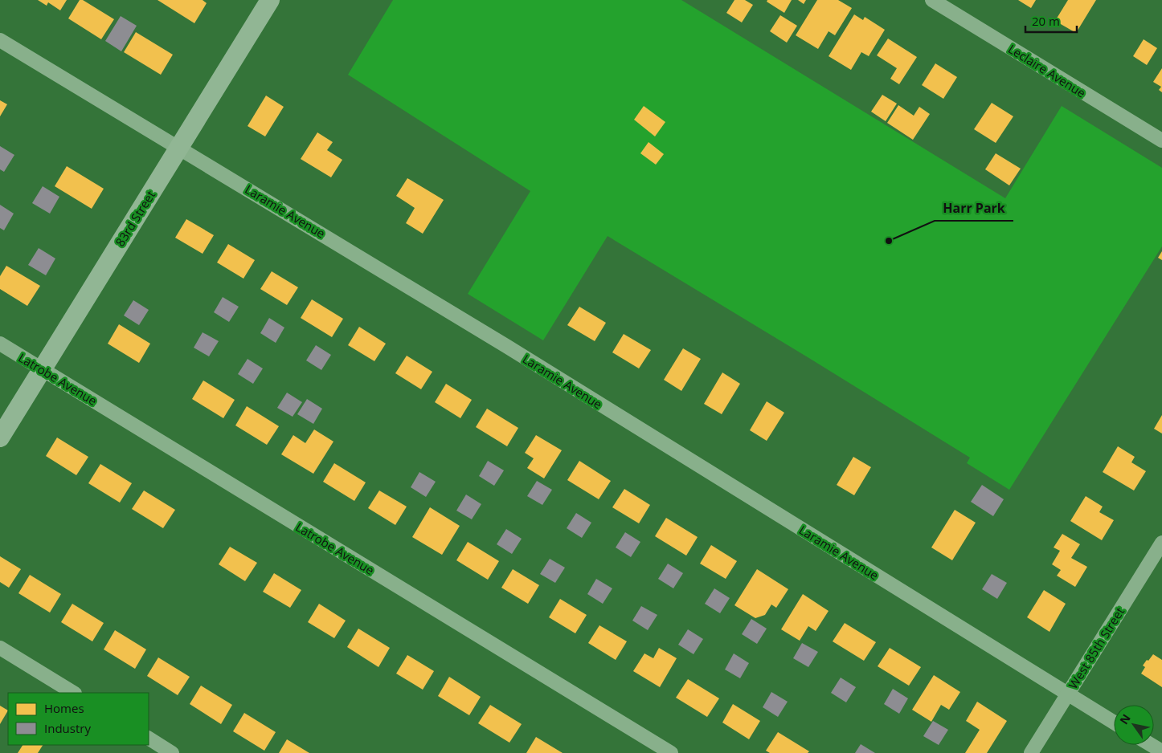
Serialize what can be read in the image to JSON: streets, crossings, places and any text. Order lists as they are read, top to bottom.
{
  "streets": {
    "street": [
      "Leclaire Avenue",
      "Laramie Avenue",
      "83rd Street",
      "Latrobe Avenue",
      "West 85th Street"
    ]
  },
  "crossings": [
    ["Laramie Avenue", "83rd Street"],
    ["Laramie Avenue", "West 85th Street"],
    ["83rd Street", "Latrobe Avenue"]
  ],
  "places": ["Harr Park"],
  "legend": ["Homes", "Industry"],
  "scale_bar": "20 m",
  "north": "top left"
}
